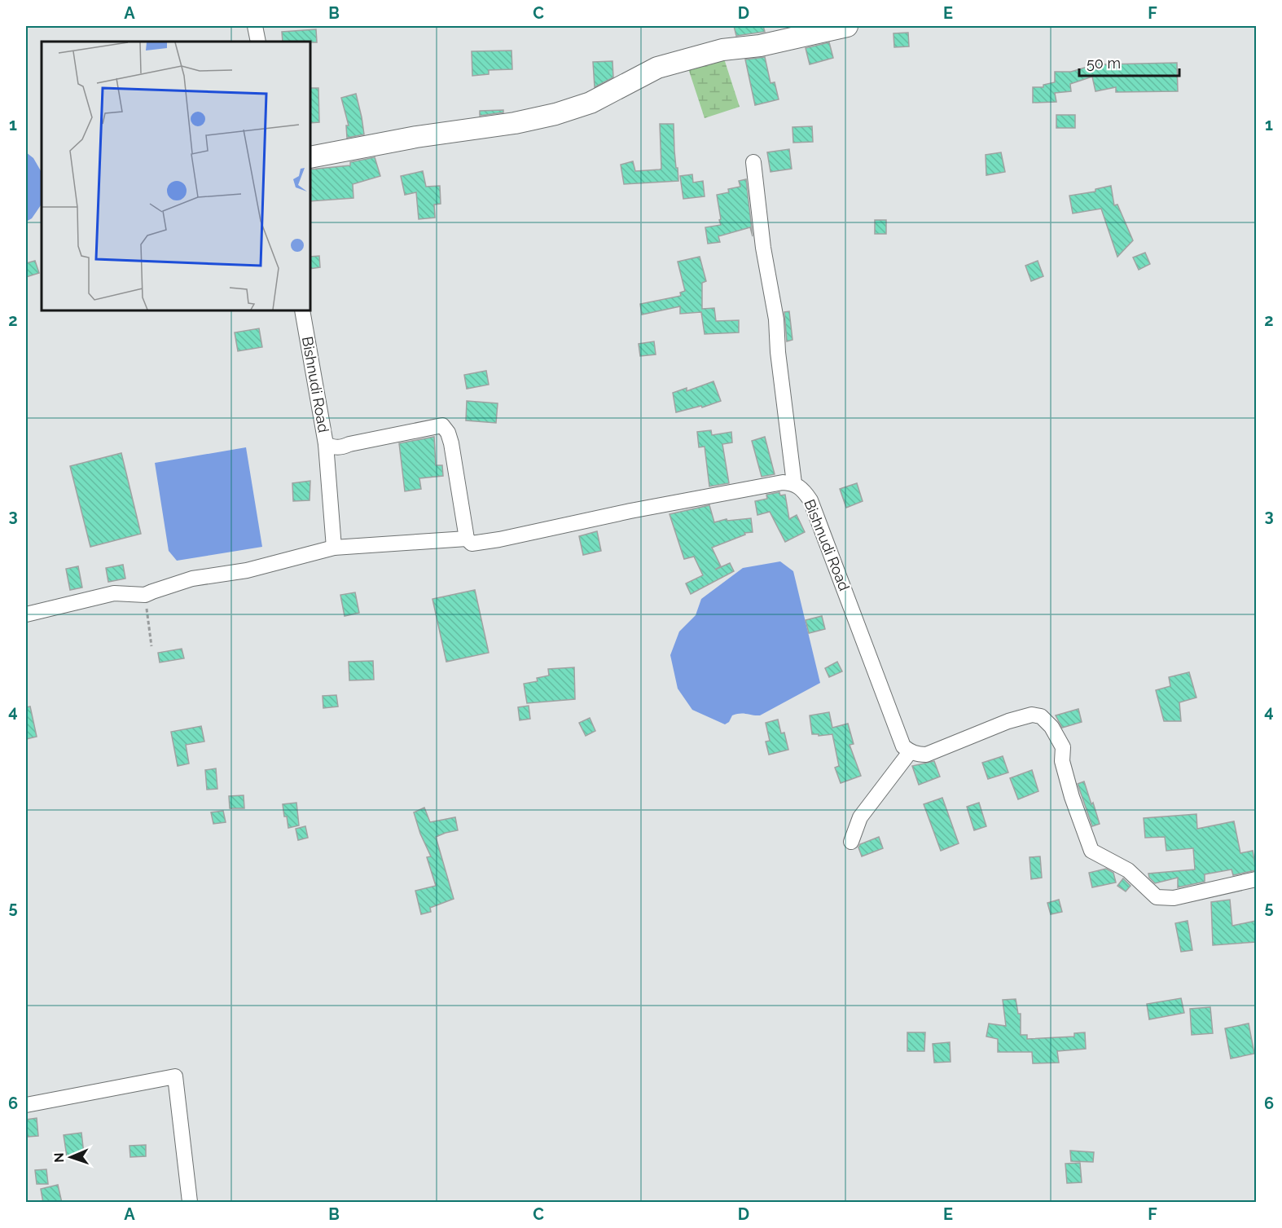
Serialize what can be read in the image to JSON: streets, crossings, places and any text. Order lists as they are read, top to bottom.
{
  "streets": {
    "street": ["Bishnudi Road"]
  },
  "scale_bar": "50 m",
  "north": "left",
  "grid": {
    "columns": [
      "A",
      "B",
      "C",
      "D",
      "E",
      "F"
    ],
    "rows": [
      "1",
      "2",
      "3",
      "4",
      "5",
      "6"
    ]
  }
}
